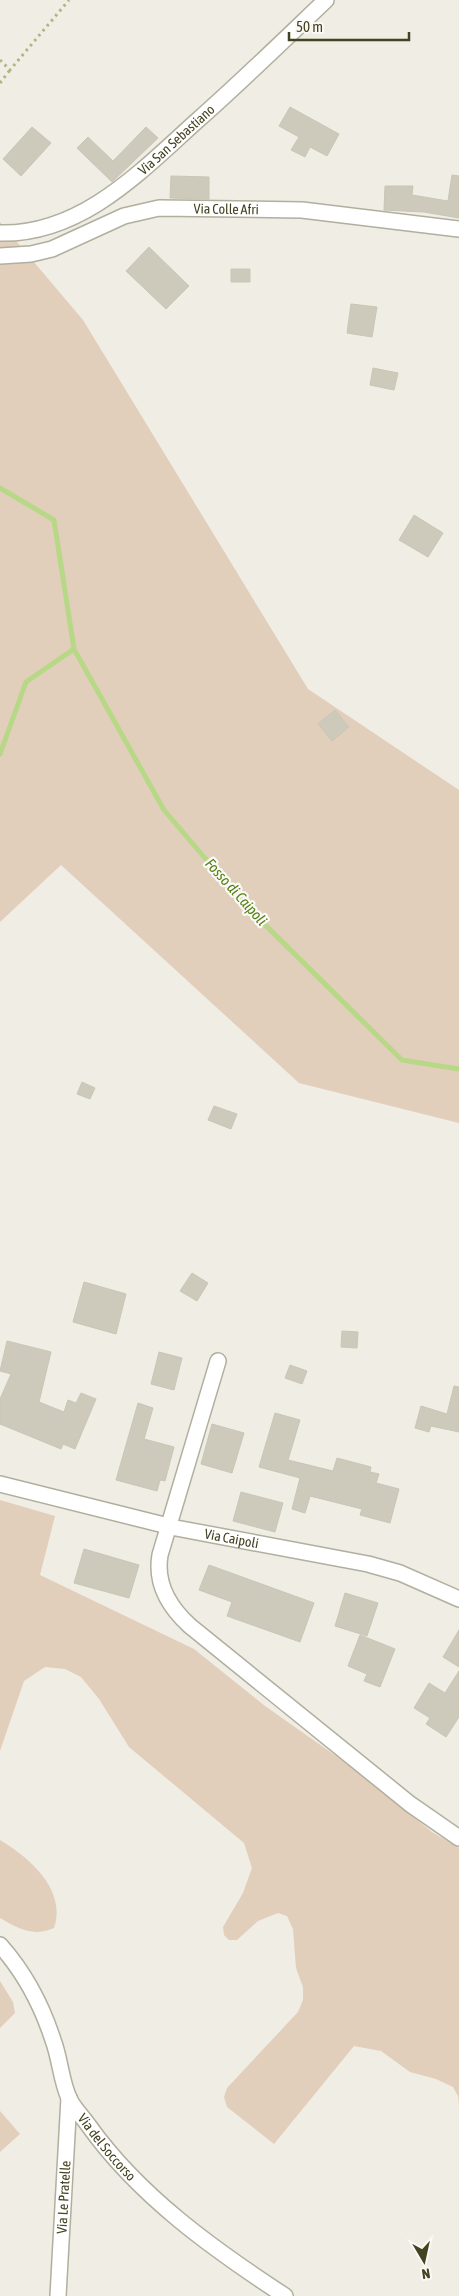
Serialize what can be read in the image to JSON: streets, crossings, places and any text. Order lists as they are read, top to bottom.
{
  "streets": {
    "street": [
      "Via San Sebastiano",
      "Via Colle Afri",
      "Via Caipoli",
      "Via del Soccorso",
      "Via Le Pratelle"
    ]
  },
  "crossings": [
    ["Via del Soccorso", "Via Le Pratelle"]
  ],
  "water": ["Fosso di Caipoli"],
  "scale_bar": "50 m",
  "north": "bottom"
}
